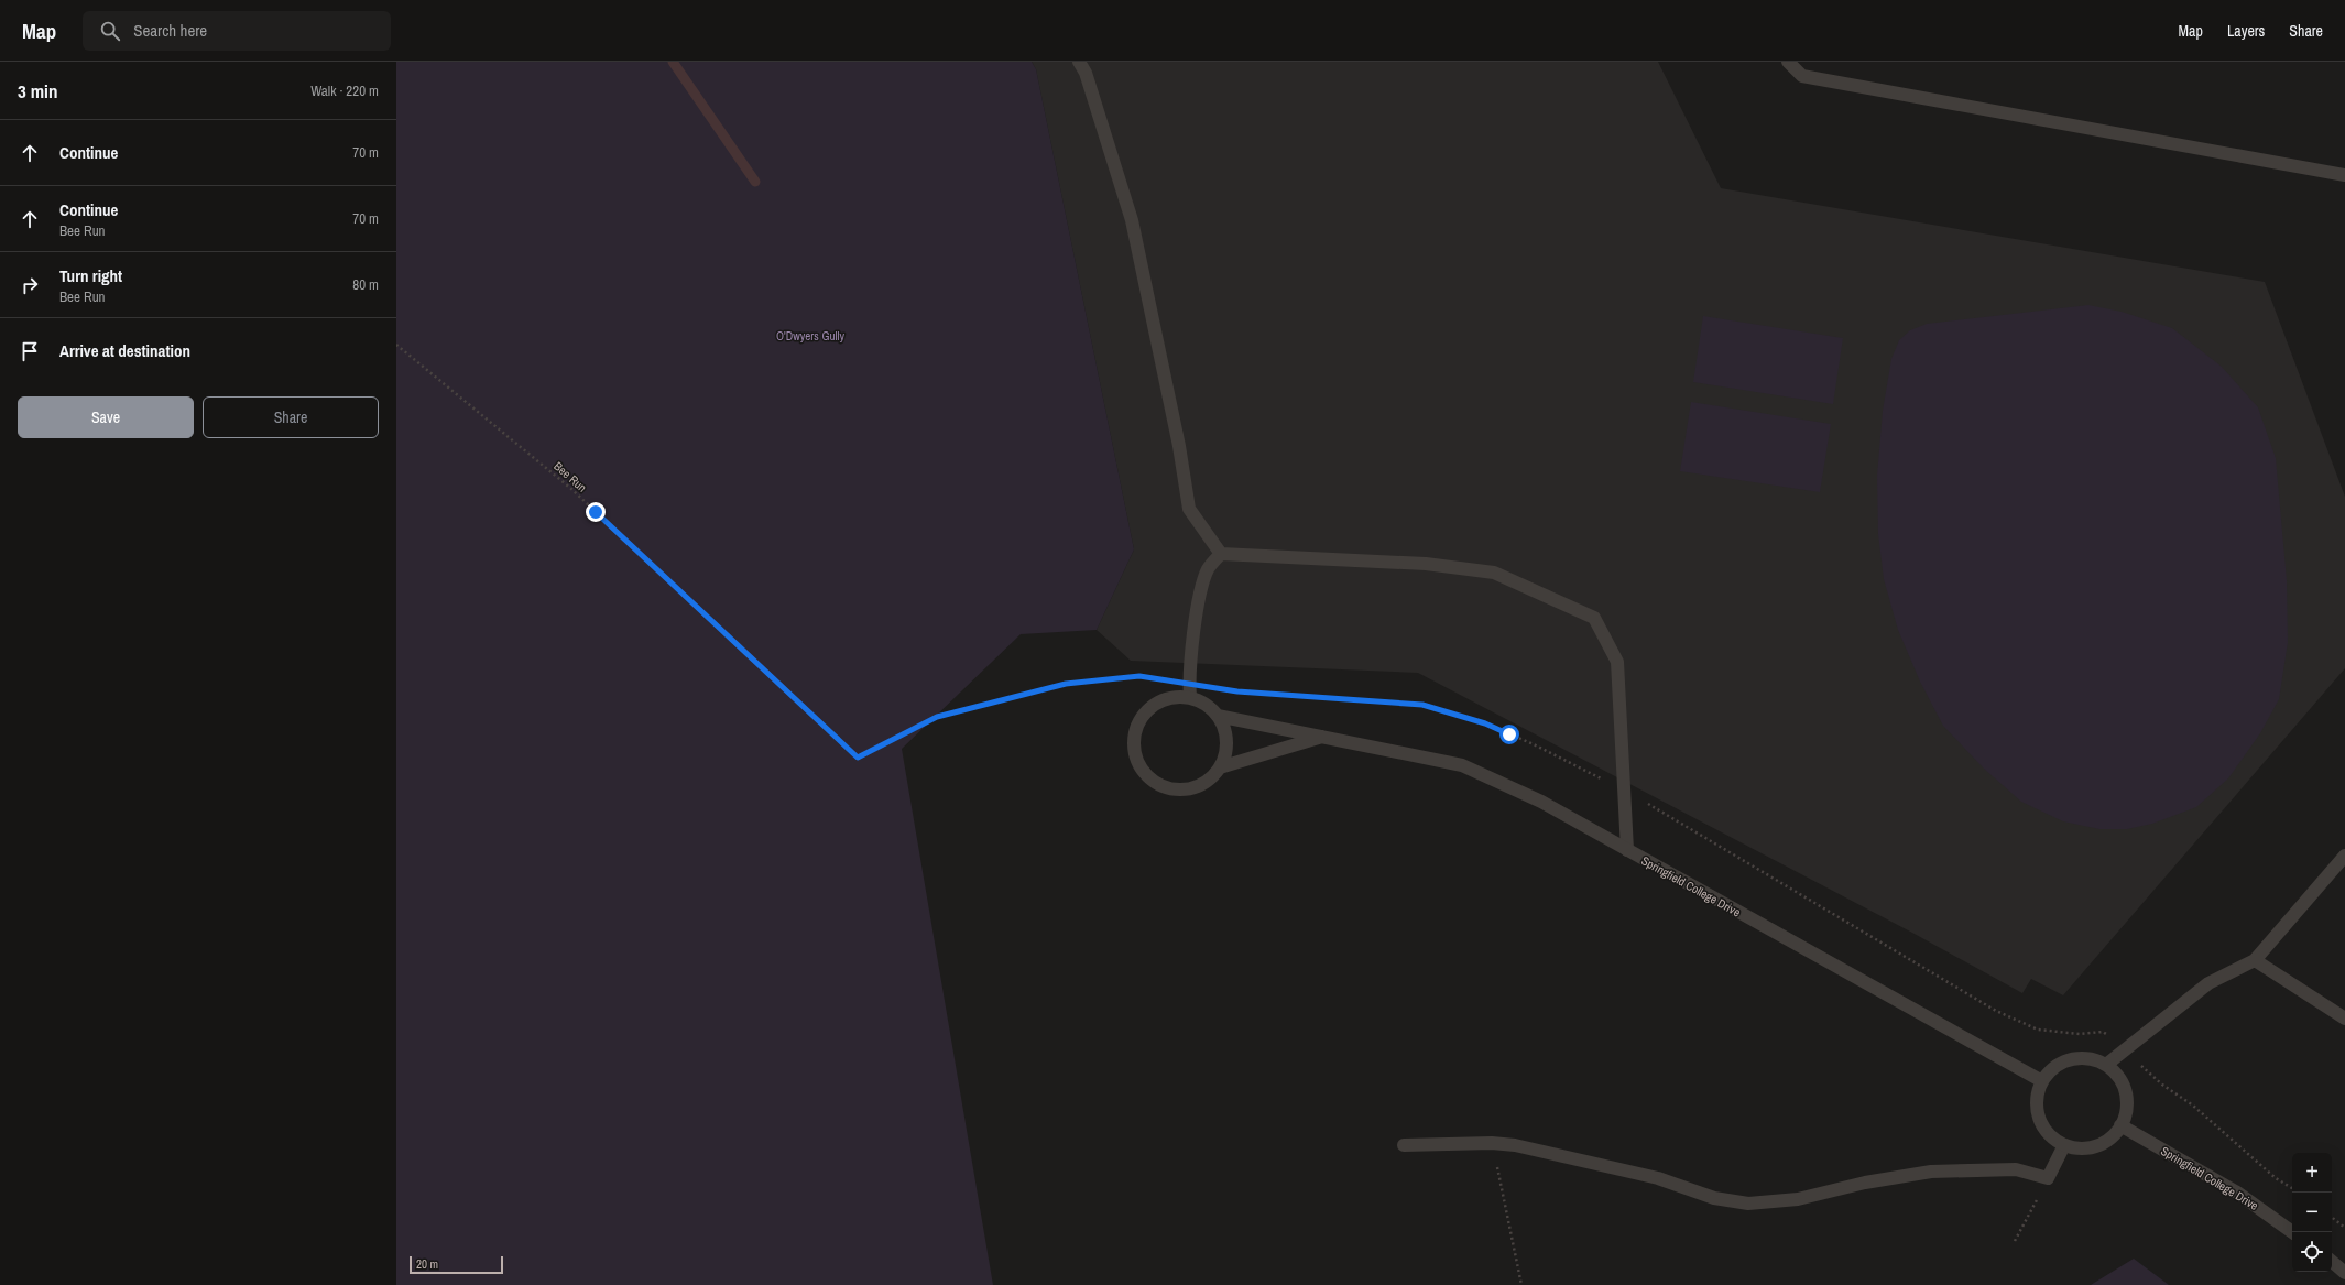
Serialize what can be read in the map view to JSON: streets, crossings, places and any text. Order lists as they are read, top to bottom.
{
  "streets": {
    "street": ["Springfield College Drive"],
    "path": ["Bee Run"]
  },
  "parks": ["O'Dwyers Gully"],
  "scale_bar": "20 m",
  "page": {
    "header": "Map",
    "search": "Search here",
    "nav": ["Map", "Layers", "Share"],
    "heading": ["3 min", "Walk · 220 m"],
    "list": [
      ["Continue", "70 m"],
      ["Continue", "Bee Run", "70 m"],
      ["Turn right", "Bee Run", "80 m"],
      "Arrive at destination"
    ],
    "buttons": ["Save", "Share"],
    "map_buttons": ["+", "−"],
    "scale": "20 m"
  }
}
